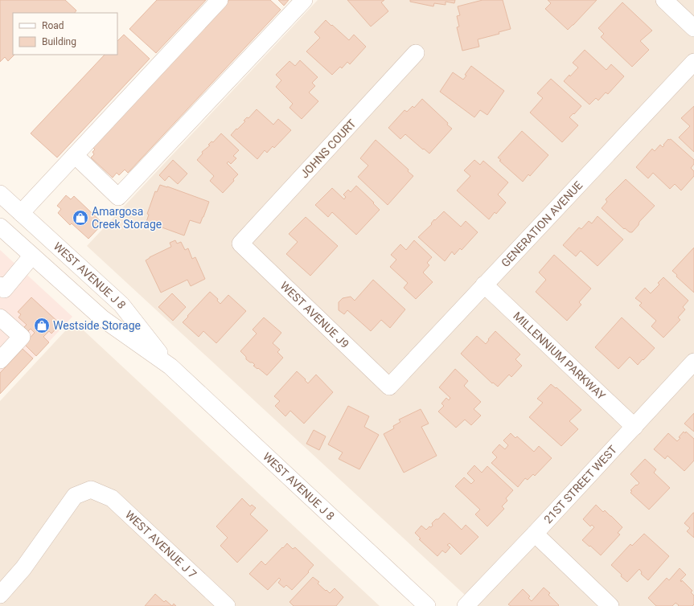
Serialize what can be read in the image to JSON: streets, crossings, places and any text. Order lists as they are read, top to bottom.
{
  "streets": {
    "street": [
      "JOHNS COURT",
      "GENERATION AVENUE",
      "WEST AVENUE J 8",
      "WEST AVENUE J9",
      "MILLENNIUM PARKWAY",
      "21ST STREET WEST",
      "WEST AVENUE J 7"
    ]
  },
  "crossings": [
    ["JOHNS COURT", "WEST AVENUE J9"],
    ["GENERATION AVENUE", "WEST AVENUE J9"],
    ["GENERATION AVENUE", "MILLENNIUM PARKWAY"],
    ["MILLENNIUM PARKWAY", "21ST STREET WEST"]
  ],
  "places": {
    "shop": ["Amargosa Creek Storage", "Westside Storage"]
  },
  "legend": ["Road", "Building"]
}
